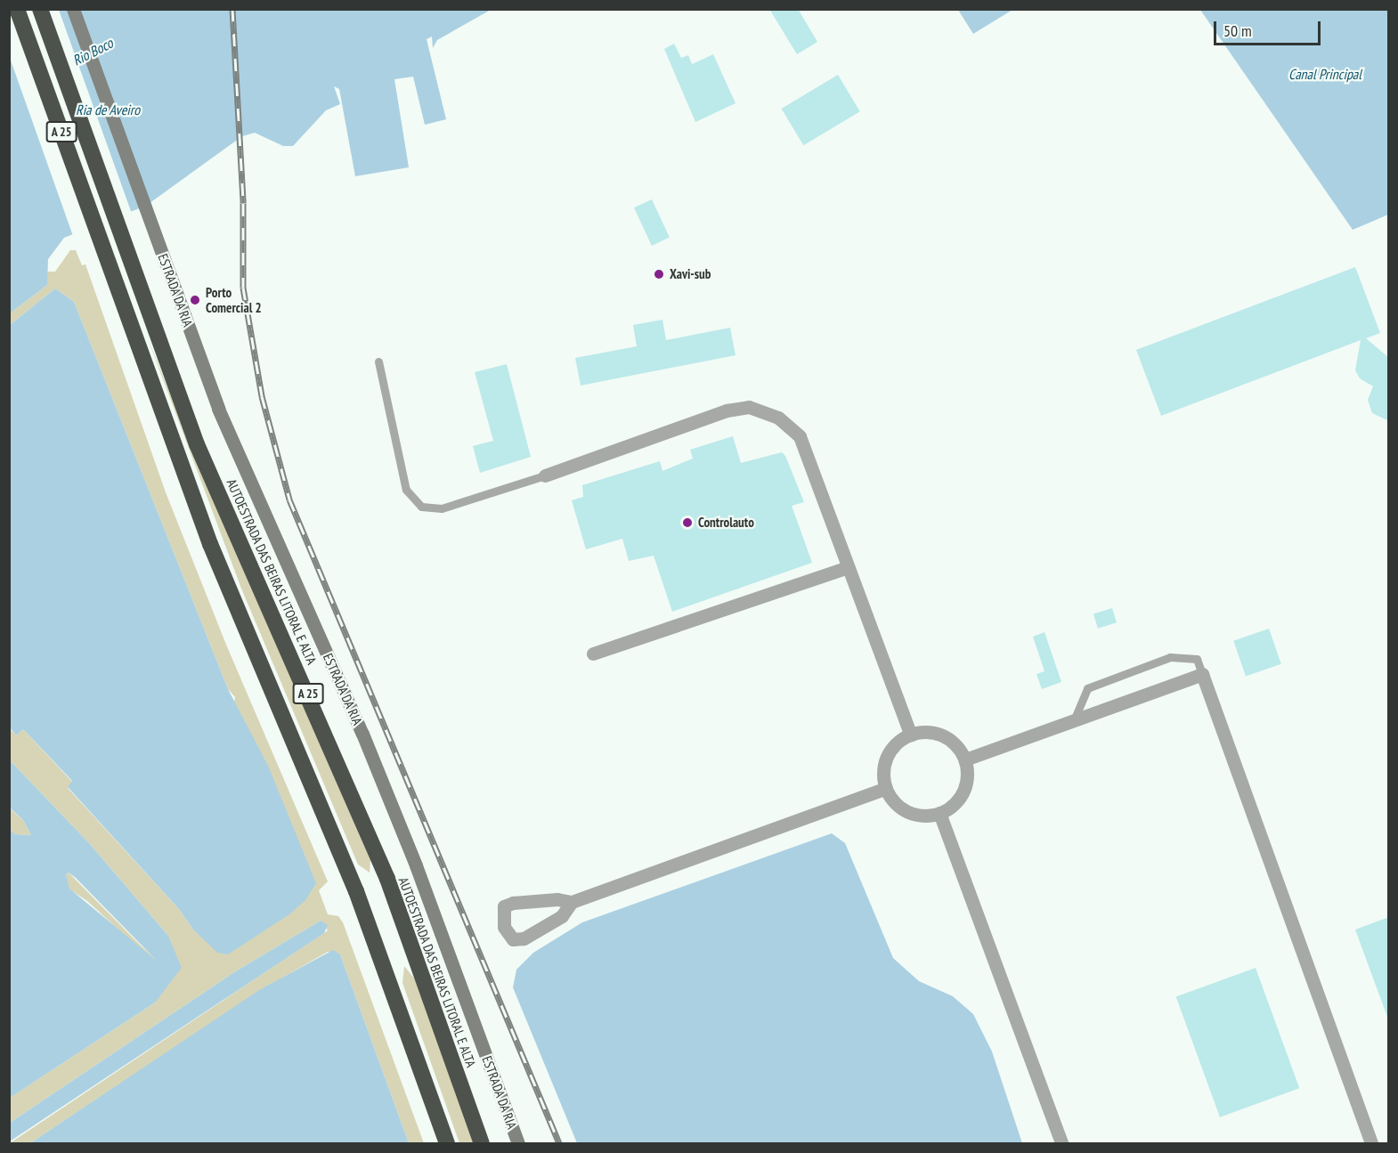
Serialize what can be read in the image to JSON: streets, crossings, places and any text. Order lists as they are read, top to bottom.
{
  "streets": {
    "highway": ["A 25", "AUTOESTRADA DAS BEIRAS LITORAL E ALTA"],
    "street": ["ESTRADA DA RIA"]
  },
  "water": ["Rio Boco", "Canal Principal", "Ria de Aveiro"],
  "places": ["Xavi-sub", "Porto Comercial 2", "Controlauto"],
  "scale_bar": "50 m"
}
